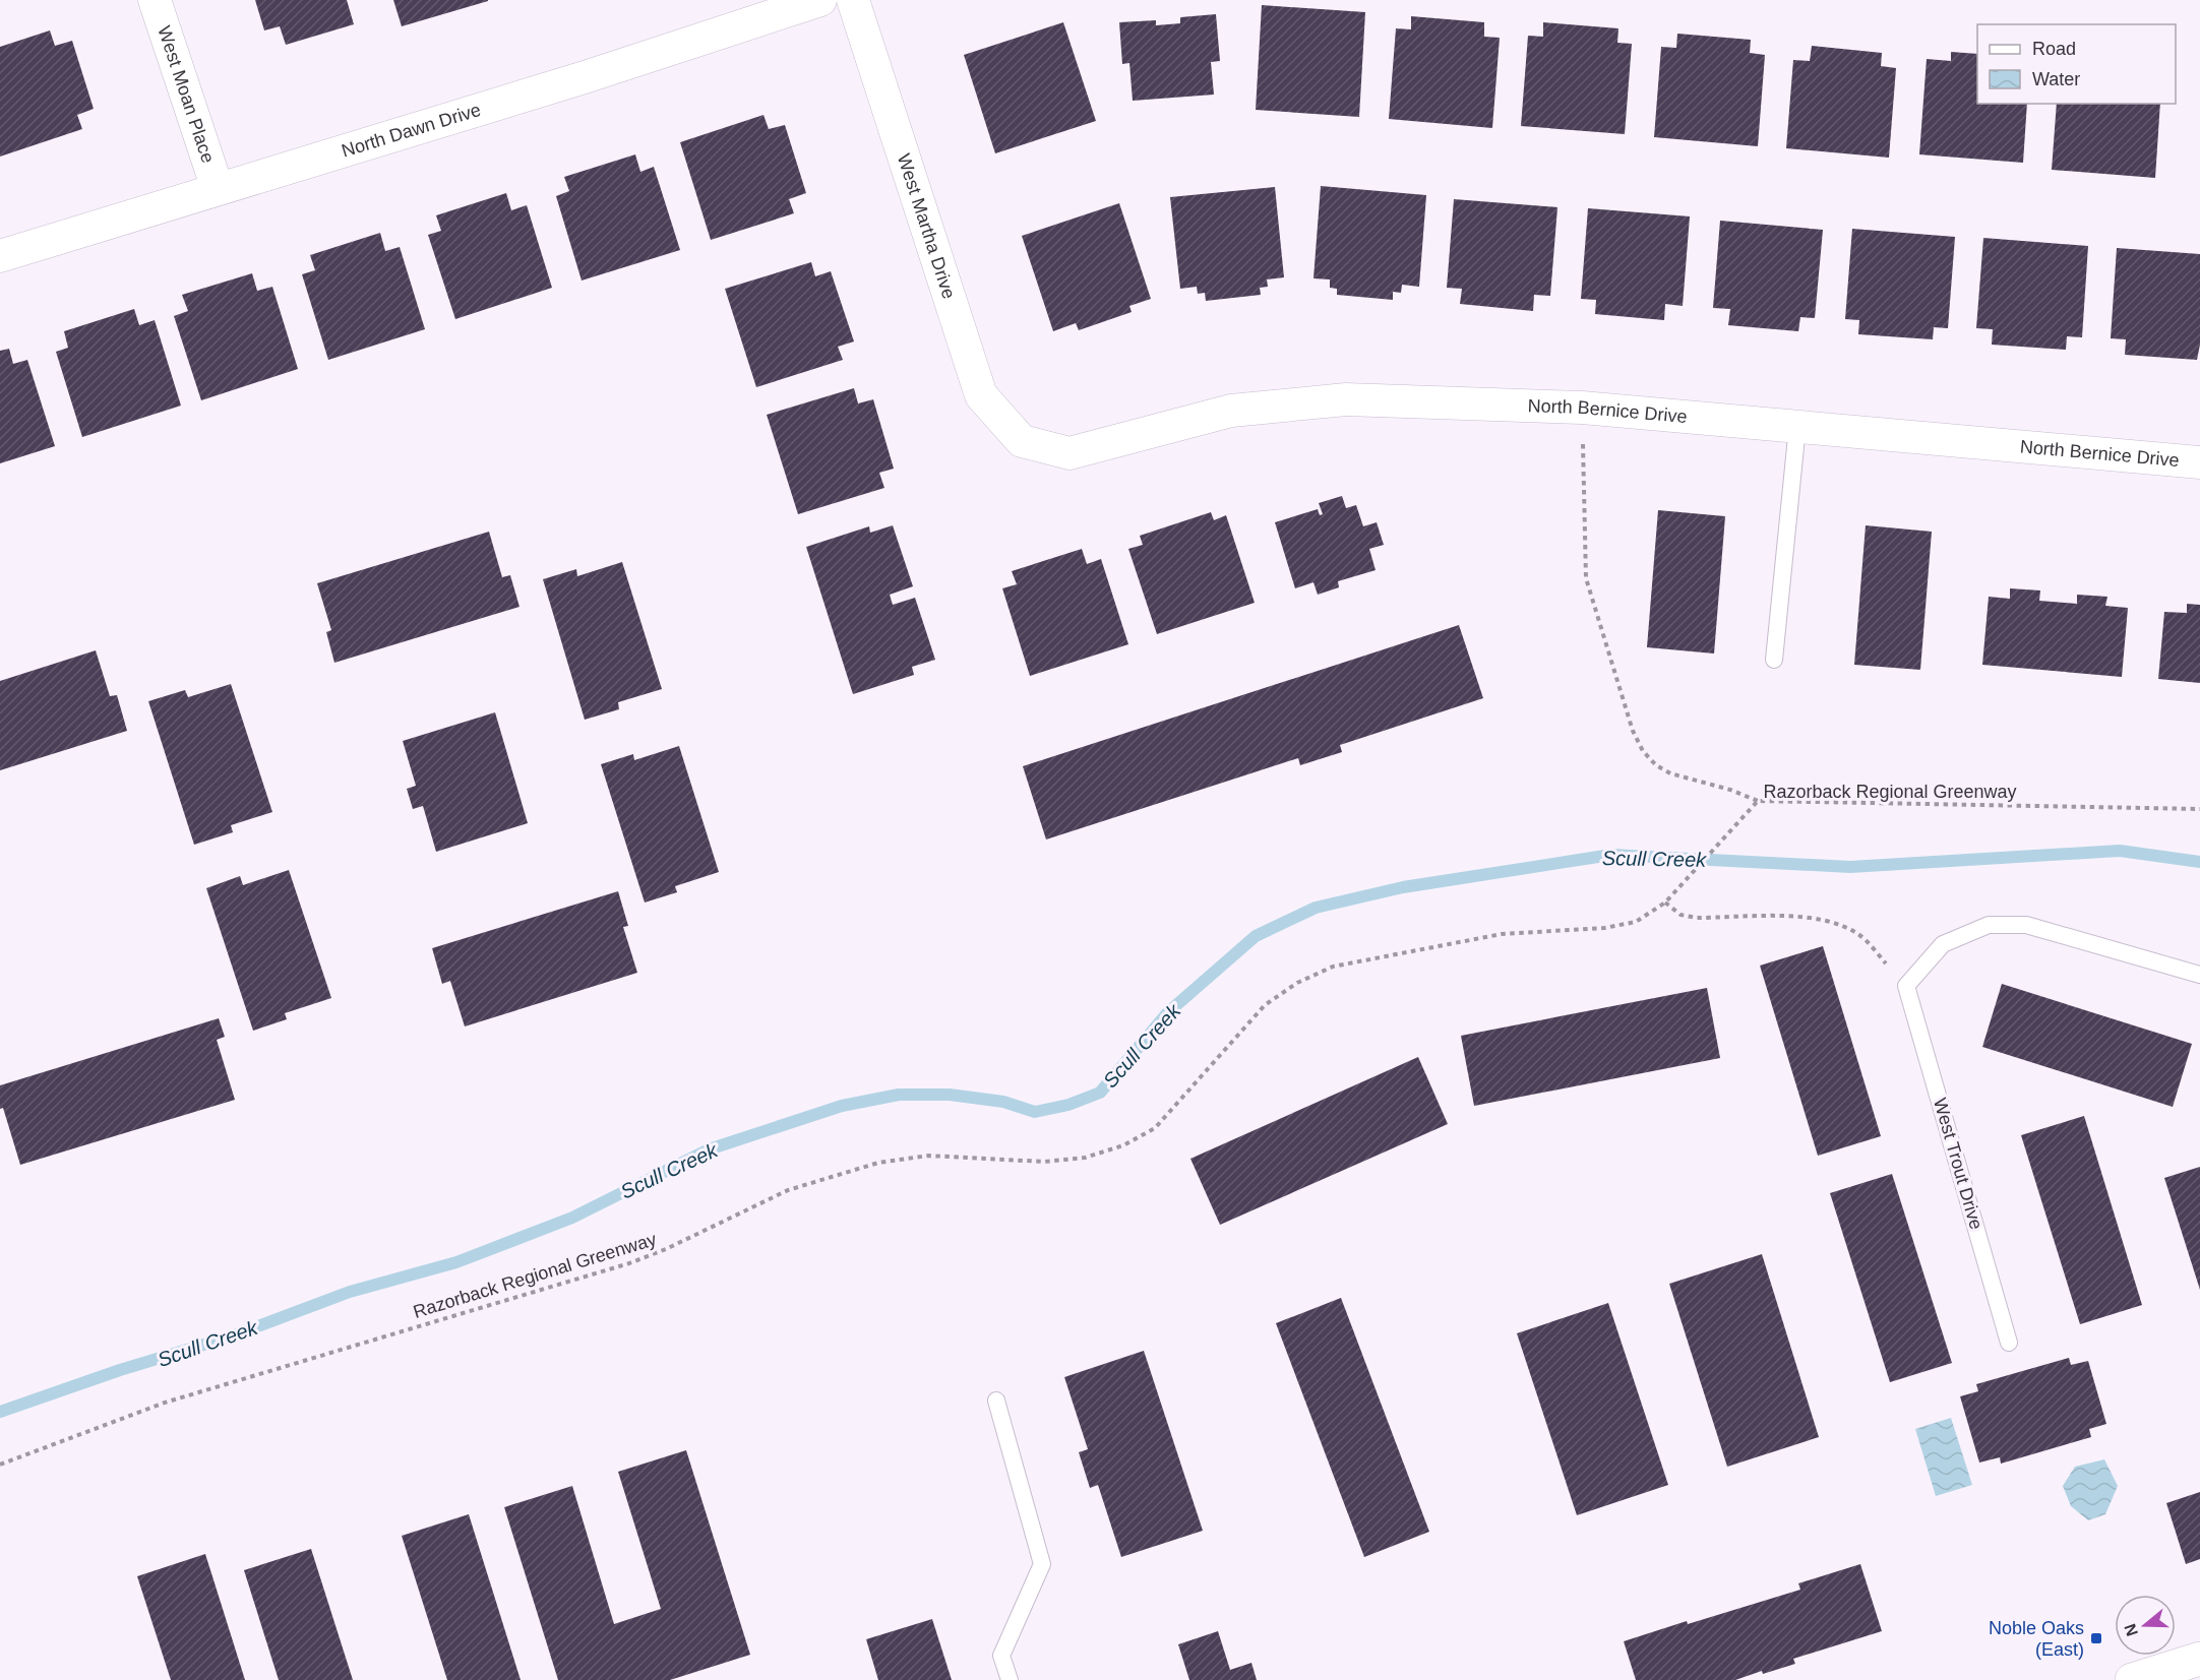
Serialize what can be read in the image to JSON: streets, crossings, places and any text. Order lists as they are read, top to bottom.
{
  "streets": {
    "street": [
      "West Moan Place",
      "North Dawn Drive",
      "West Martha Drive",
      "North Bernice Drive"
    ],
    "lane": ["West Trout Drive"],
    "path": ["Razorback Regional Greenway"]
  },
  "crossings": [
    ["West Moan Place", "North Dawn Drive"],
    ["West Martha Drive", "North Bernice Drive"]
  ],
  "water": ["Scull Creek"],
  "places": {
    "transit": ["Noble Oaks (East)"]
  },
  "legend": ["Road", "Water"],
  "north": "left"
}
